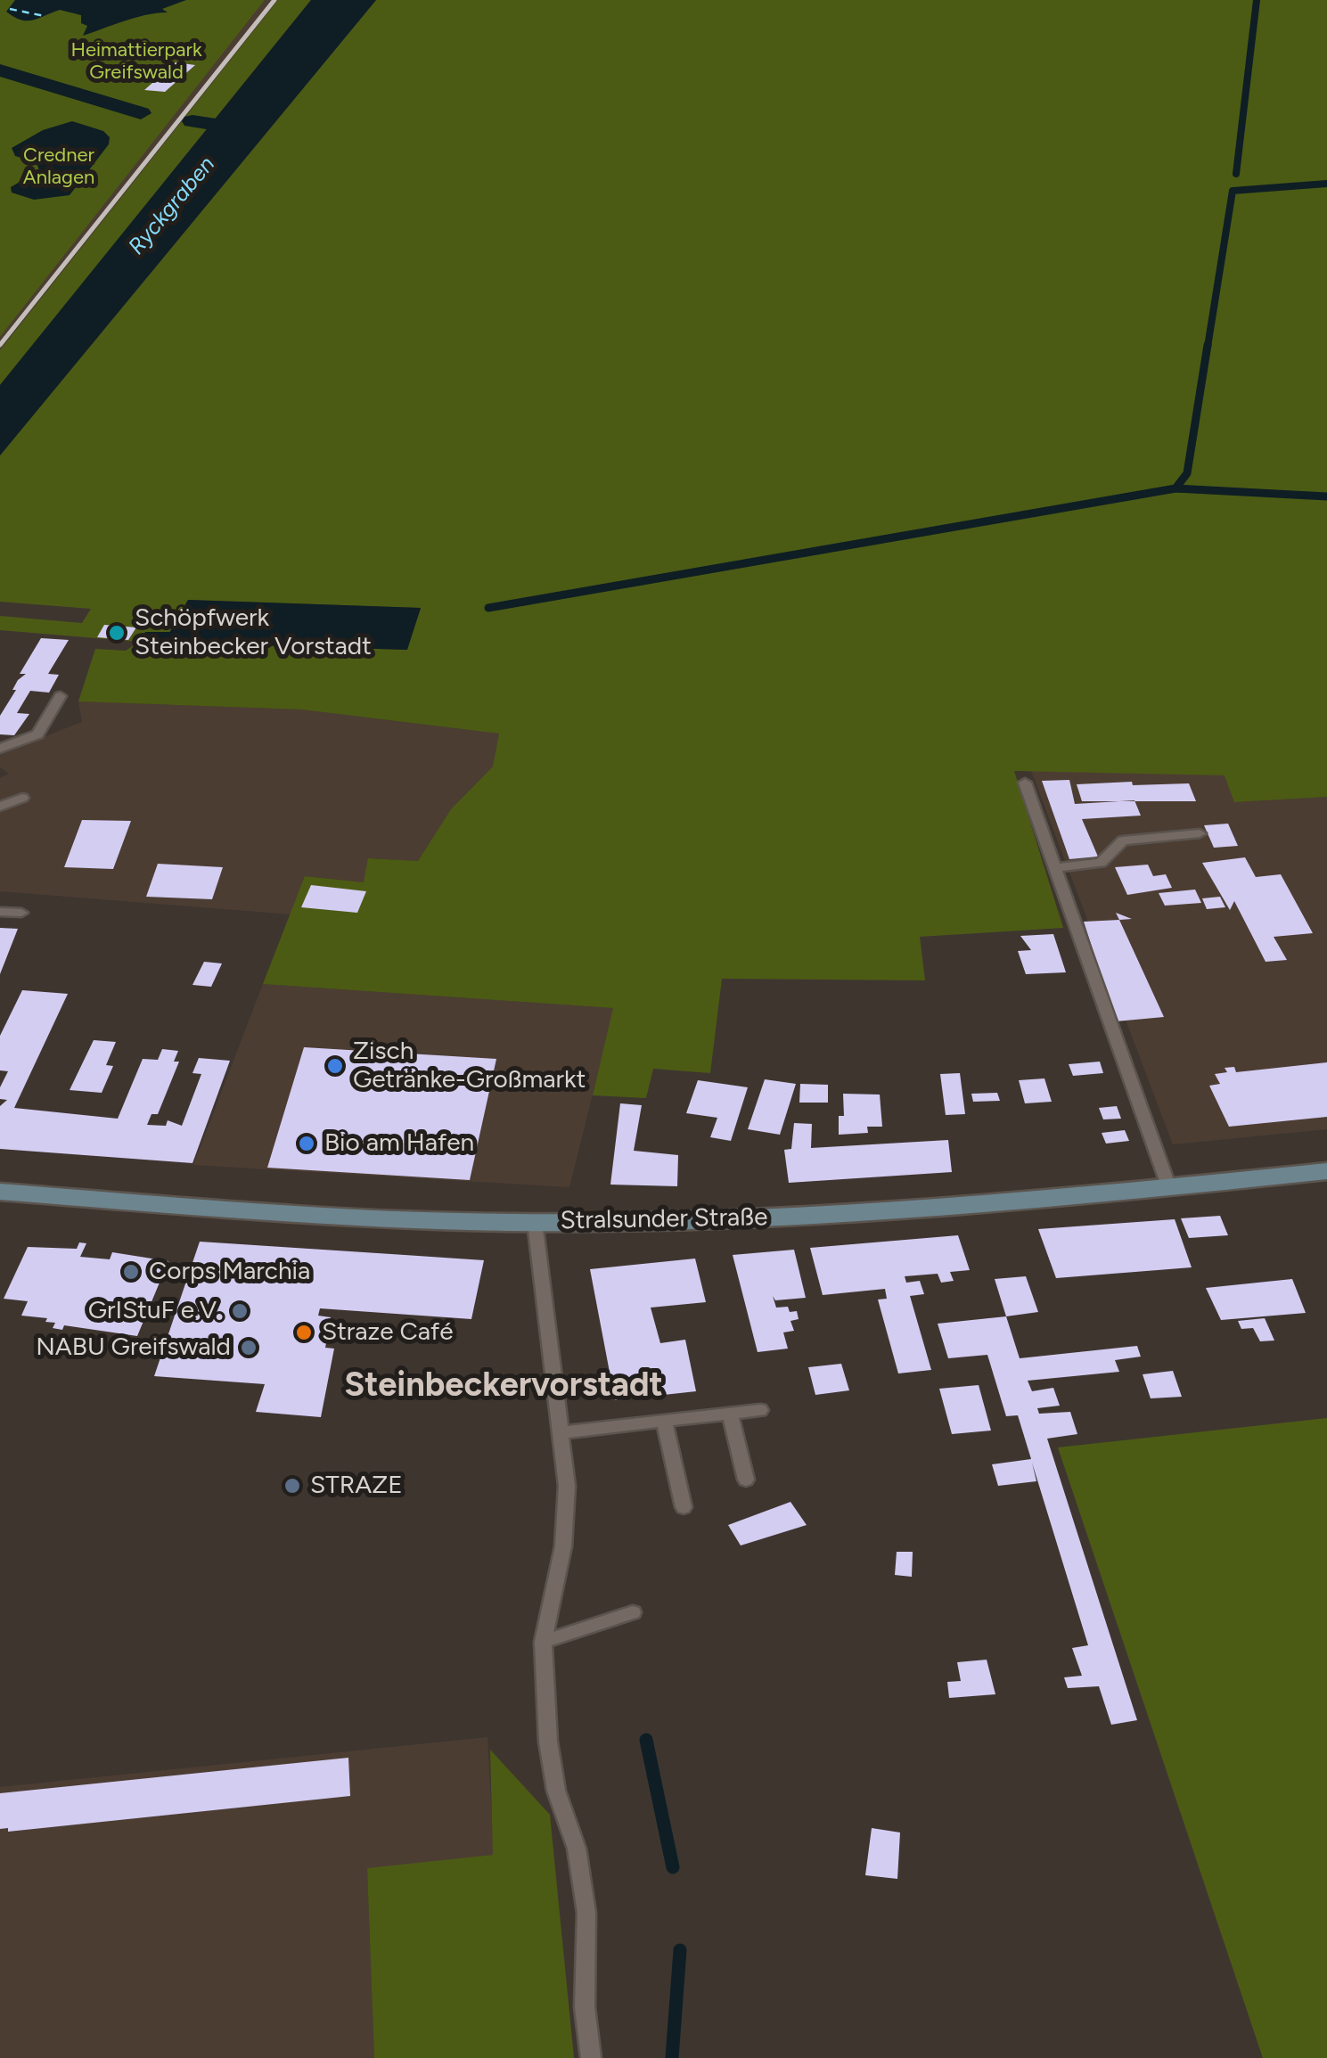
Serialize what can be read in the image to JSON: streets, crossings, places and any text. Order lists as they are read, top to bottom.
{
  "streets": {
    "main road": ["Stralsunder Straße"]
  },
  "districts": ["Steinbeckervorstadt"],
  "water": ["Ryckgraben"],
  "parks": ["Heimattierpark Greifswald", "Credner Anlagen"],
  "places": [
    "Schöpfwerk Steinbecker Vorstadt",
    "Zisch Getränke-Großmarkt",
    "Bio am Hafen",
    "Corps Marchia",
    "GrIStuF e.V.",
    "Straze Café",
    "NABU Greifswald",
    "STRAZE"
  ]
}
